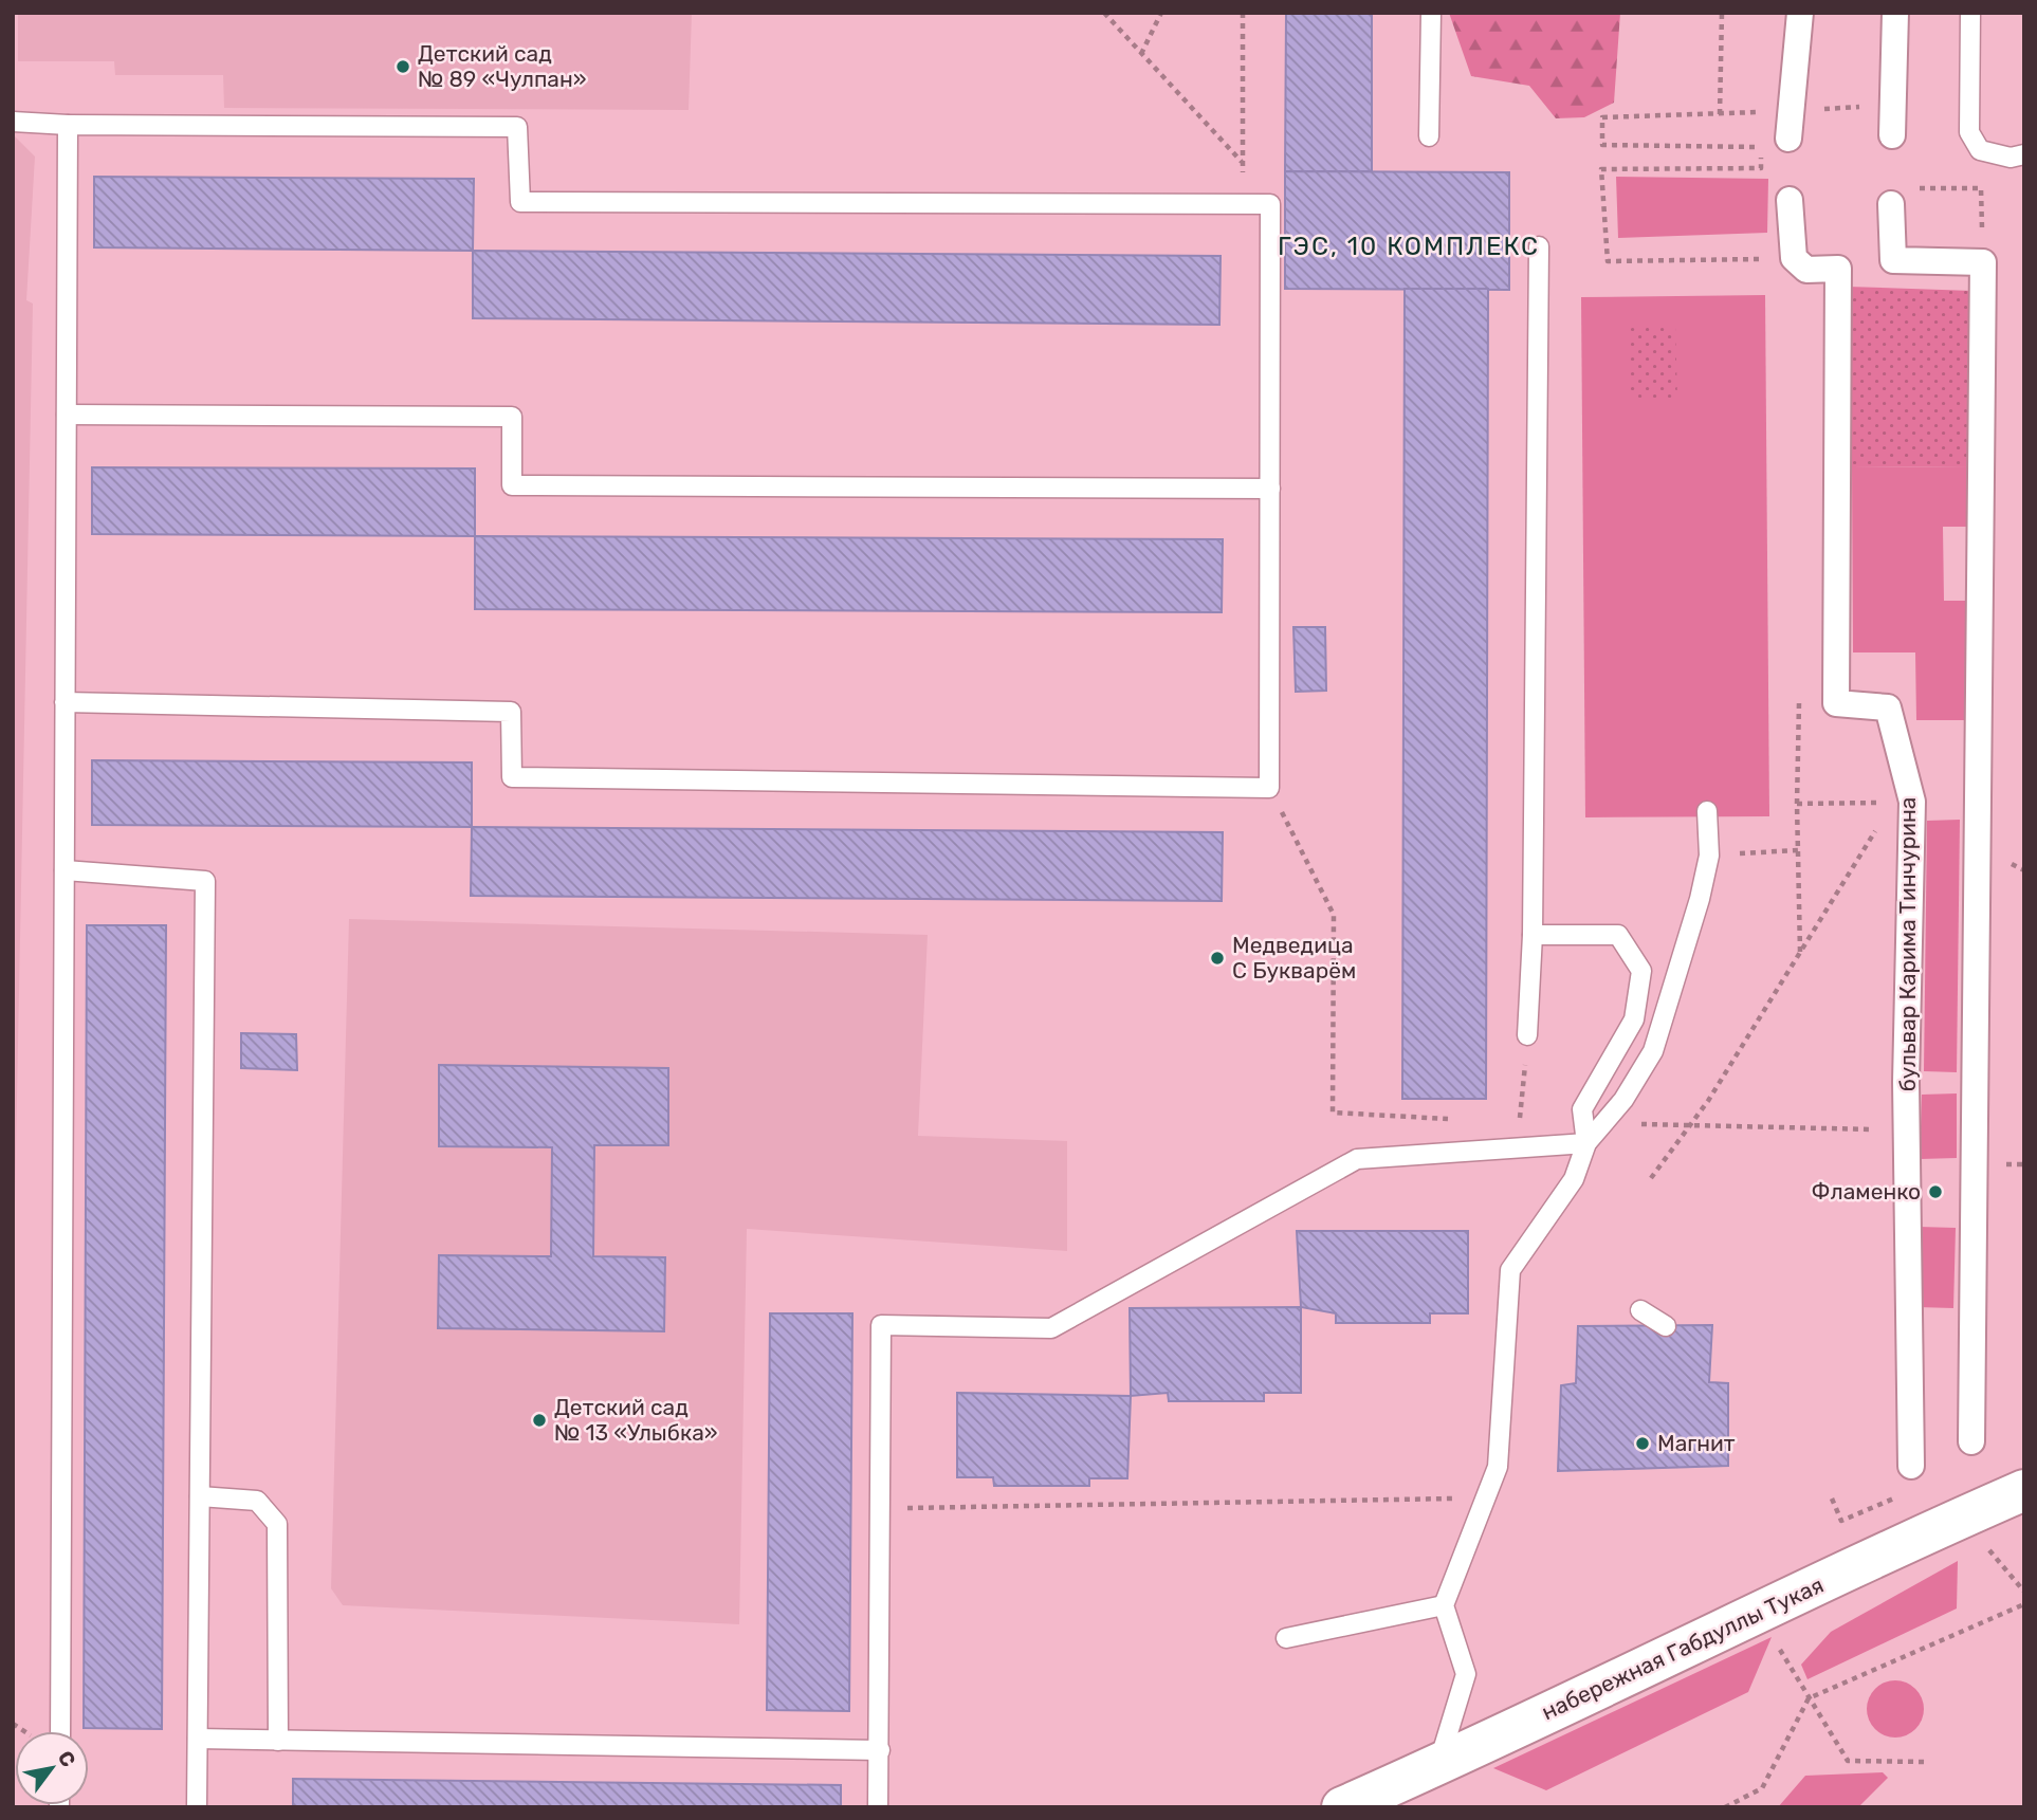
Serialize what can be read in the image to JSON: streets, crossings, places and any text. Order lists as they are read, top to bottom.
{
  "streets": {
    "main road": ["набережная Габдуллы Тукая"],
    "street": ["бульвар Карима Тинчурина"]
  },
  "districts": ["ГЭС, 10 КОМПЛЕКС"],
  "places": [
    "Детский сад № 89 «Чулпан»",
    "Медведица С Букварём",
    "Фламенко",
    "Детский сад № 13 «Улыбка»",
    "Магнит"
  ],
  "north": "top right"
}
